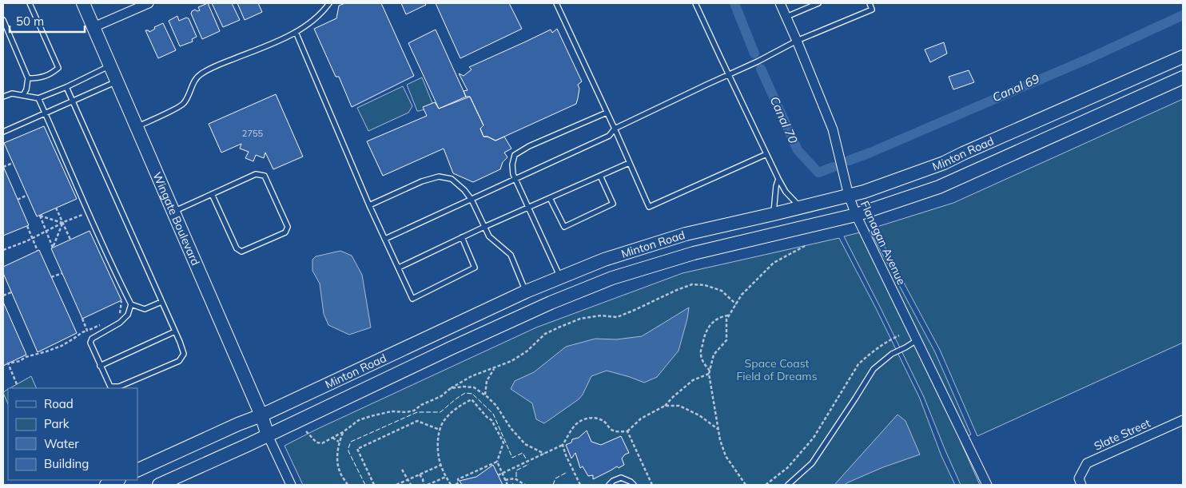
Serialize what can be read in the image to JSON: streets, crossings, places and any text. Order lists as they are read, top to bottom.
{
  "streets": {
    "main road": ["Minton Road", "Wingate Boulevard"],
    "street": ["Flanagan Avenue", "Slate Street"]
  },
  "crossings": [
    ["Minton Road", "Wingate Boulevard"],
    ["Minton Road", "Flanagan Avenue"]
  ],
  "water": ["Canal 69", "Canal 70"],
  "parks": ["Space Coast Field of Dreams"],
  "house_numbers": ["2755"],
  "legend": [
    "Road",
    "Park",
    "Water",
    "Building"
  ],
  "scale_bar": "50 m"
}
